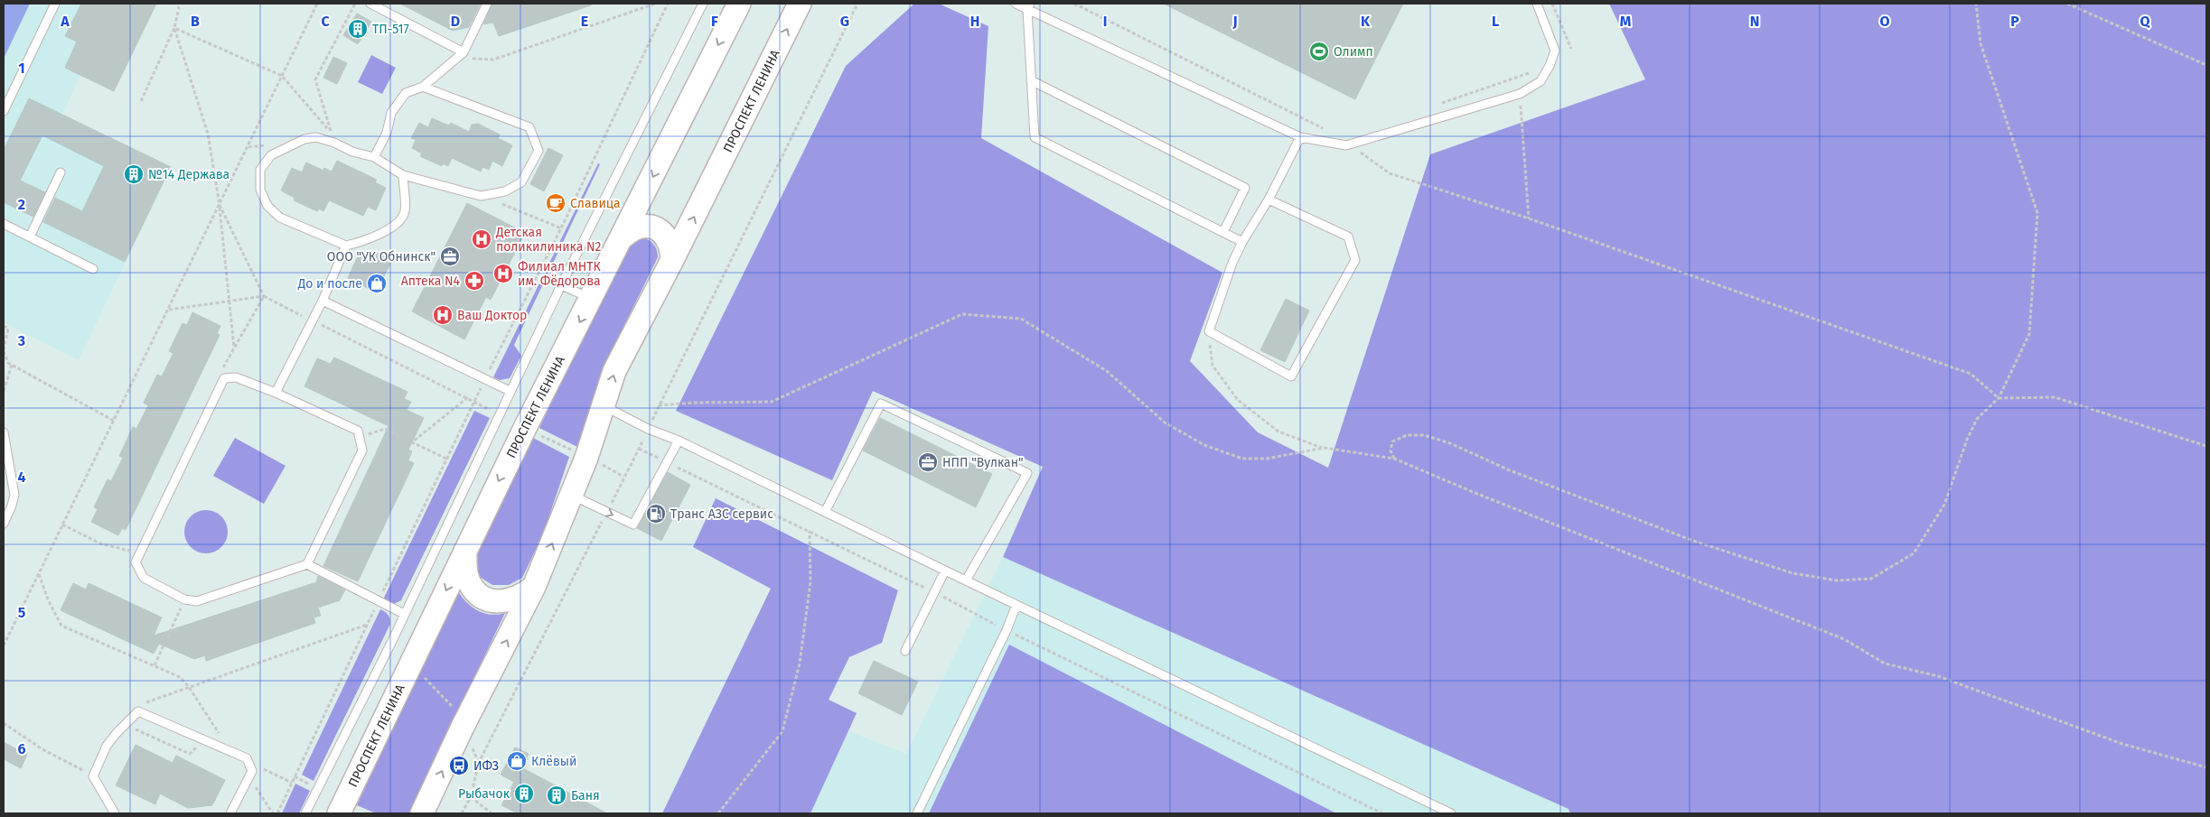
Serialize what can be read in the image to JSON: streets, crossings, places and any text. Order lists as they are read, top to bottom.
{
  "streets": {
    "main road": ["ПРОСПЕКТ ЛЕНИНА"]
  },
  "places": {
    "building": [
      "ТП-517",
      "№14 Держава",
      "Рыбачок",
      "Баня"
    ],
    "sports": ["Олимп"],
    "cafe": ["Славица"],
    "hospital": ["Детская поликилиника N2", "Филиал МНТК им. Фёдорова", "Ваш Доктор"],
    "office": ["ООО \"УК Обнинск\"", "НПП \"Вулкан\""],
    "pharmacy": ["Аптека N4"],
    "shop": ["До и после", "Клёвый"],
    "fuel station": ["Транс АЗС сервис"],
    "bus stop": ["ИФЗ"]
  },
  "grid": {
    "columns": [
      "A",
      "B",
      "C",
      "D",
      "E",
      "F",
      "G",
      "H",
      "I",
      "J",
      "K",
      "L",
      "M",
      "N",
      "O",
      "P",
      "Q"
    ],
    "rows": [
      "1",
      "2",
      "3",
      "4",
      "5",
      "6"
    ]
  }
}
